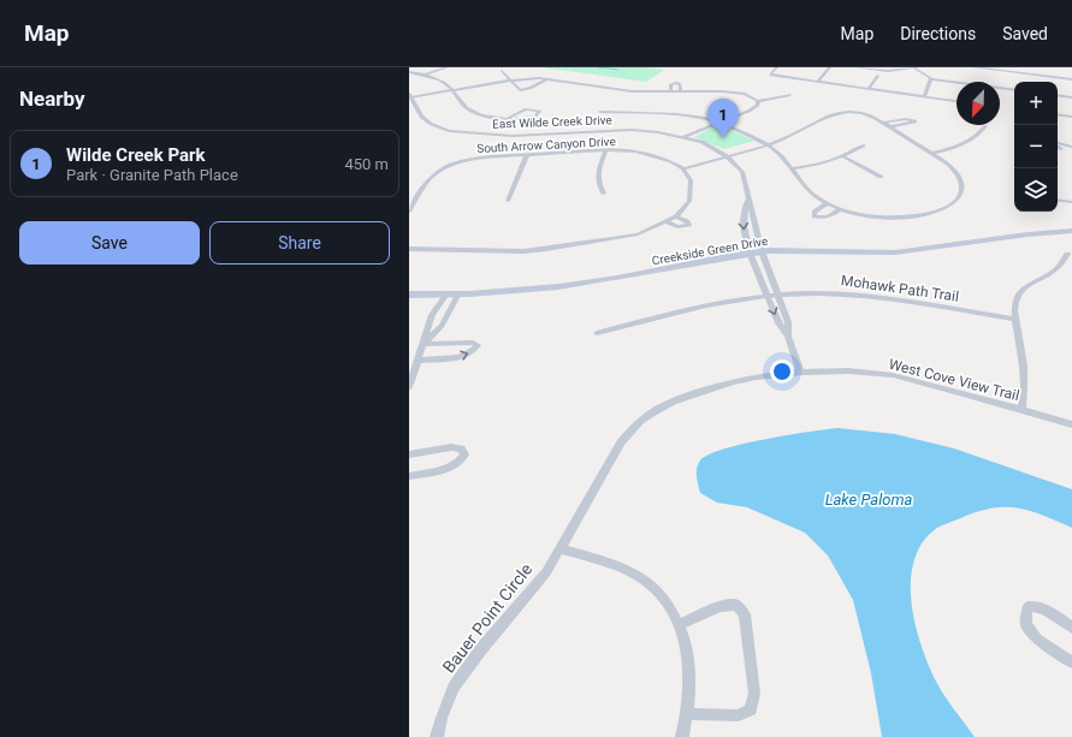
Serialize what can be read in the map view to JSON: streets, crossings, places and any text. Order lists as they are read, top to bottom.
{
  "streets": {
    "main road": ["Creekside Green Drive"],
    "street": [
      "East Wilde Creek Drive",
      "South Arrow Canyon Drive",
      "Mohawk Path Trail",
      "West Cove View Trail",
      "Bauer Point Circle"
    ]
  },
  "crossings": [
    ["West Cove View Trail", "Bauer Point Circle"]
  ],
  "water": ["Lake Paloma"],
  "north": "bottom left",
  "page": {
    "header": "Map",
    "nav": ["Map", "Directions", "Saved"],
    "heading": "Nearby",
    "map_buttons": ["+", "−"],
    "pins": "1",
    "list": [
      {
        "mark": "1",
        "name": "Wilde Creek Park",
        "note": "Park · Granite Path Place",
        "value": "450 m"
      }
    ],
    "buttons": ["Save", "Share"]
  }
}
